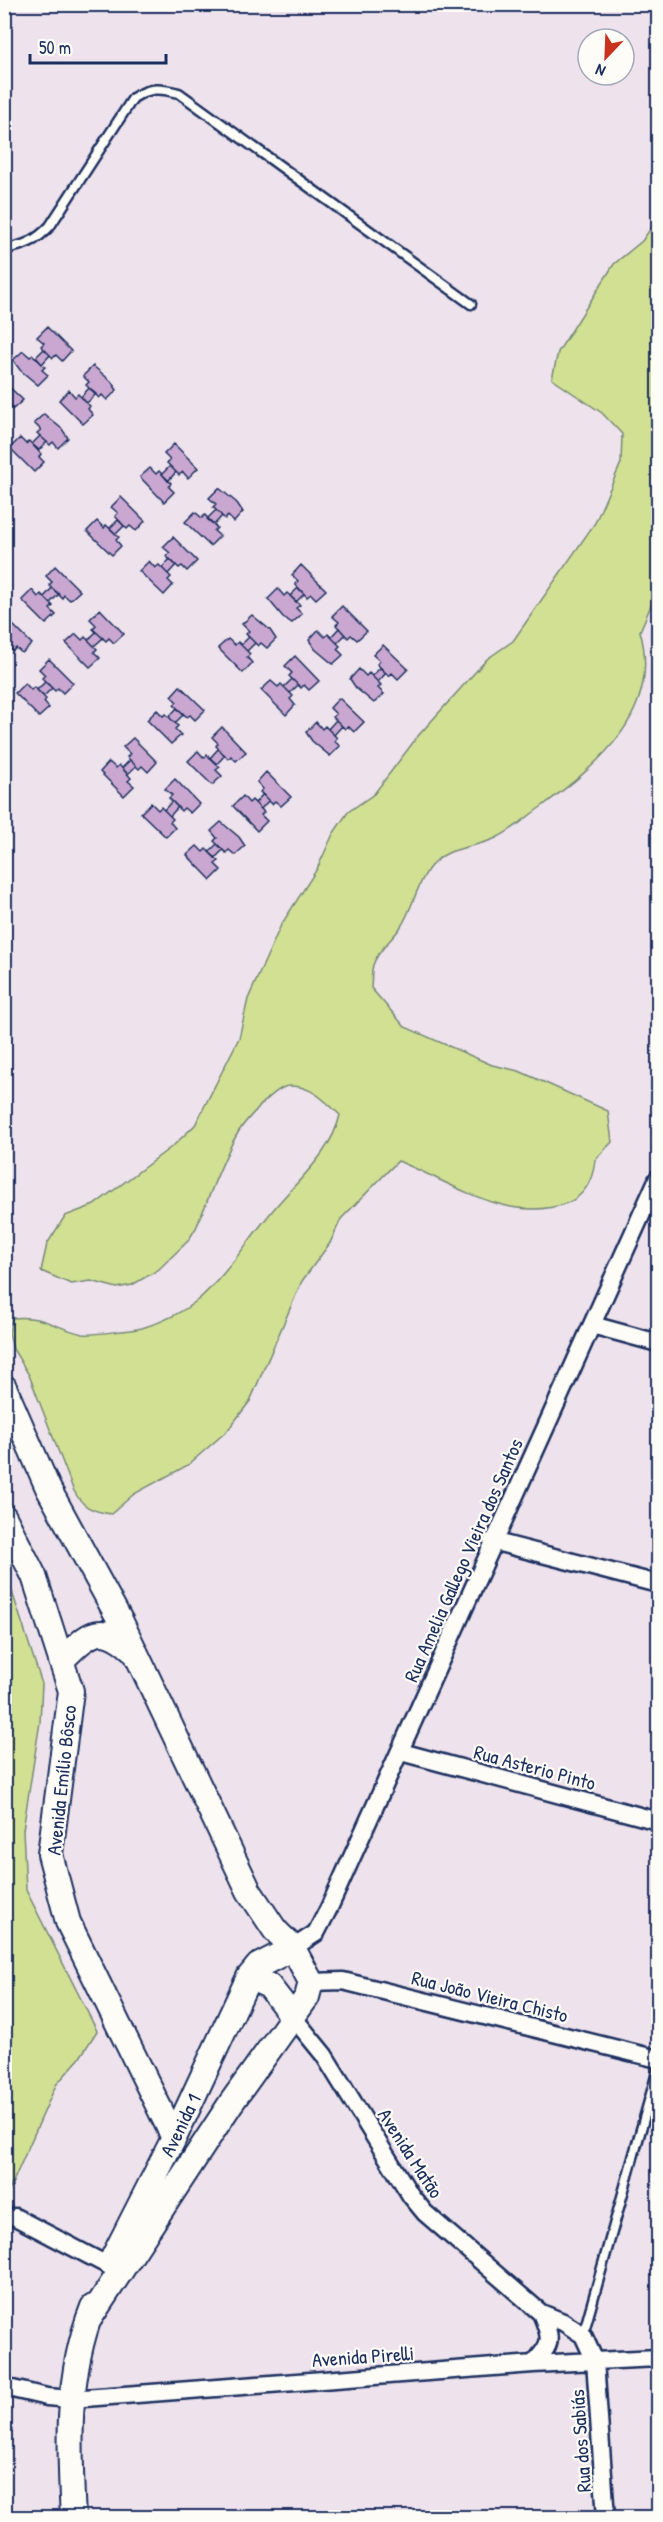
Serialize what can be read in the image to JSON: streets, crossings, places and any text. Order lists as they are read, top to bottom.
{
  "streets": {
    "main road": ["Avenida Emílio Bôsco", "Avenida 1"],
    "street": [
      "Rua Amelia Gallego Vieira dos Santos",
      "Rua Asterio Pinto",
      "Rua João Vieira Chisto",
      "Avenida Matão",
      "Avenida Pirelli",
      "Rua dos Sabiás"
    ]
  },
  "crossings": [
    ["Rua Amelia Gallego Vieira dos Santos", "Rua Asterio Pinto"],
    ["Rua Amelia Gallego Vieira dos Santos", "Avenida 1"],
    ["Avenida Emílio Bôsco", "Avenida 1"],
    ["Avenida Pirelli", "Rua dos Sabiás"]
  ],
  "scale_bar": "50 m",
  "north": "bottom left"
}
